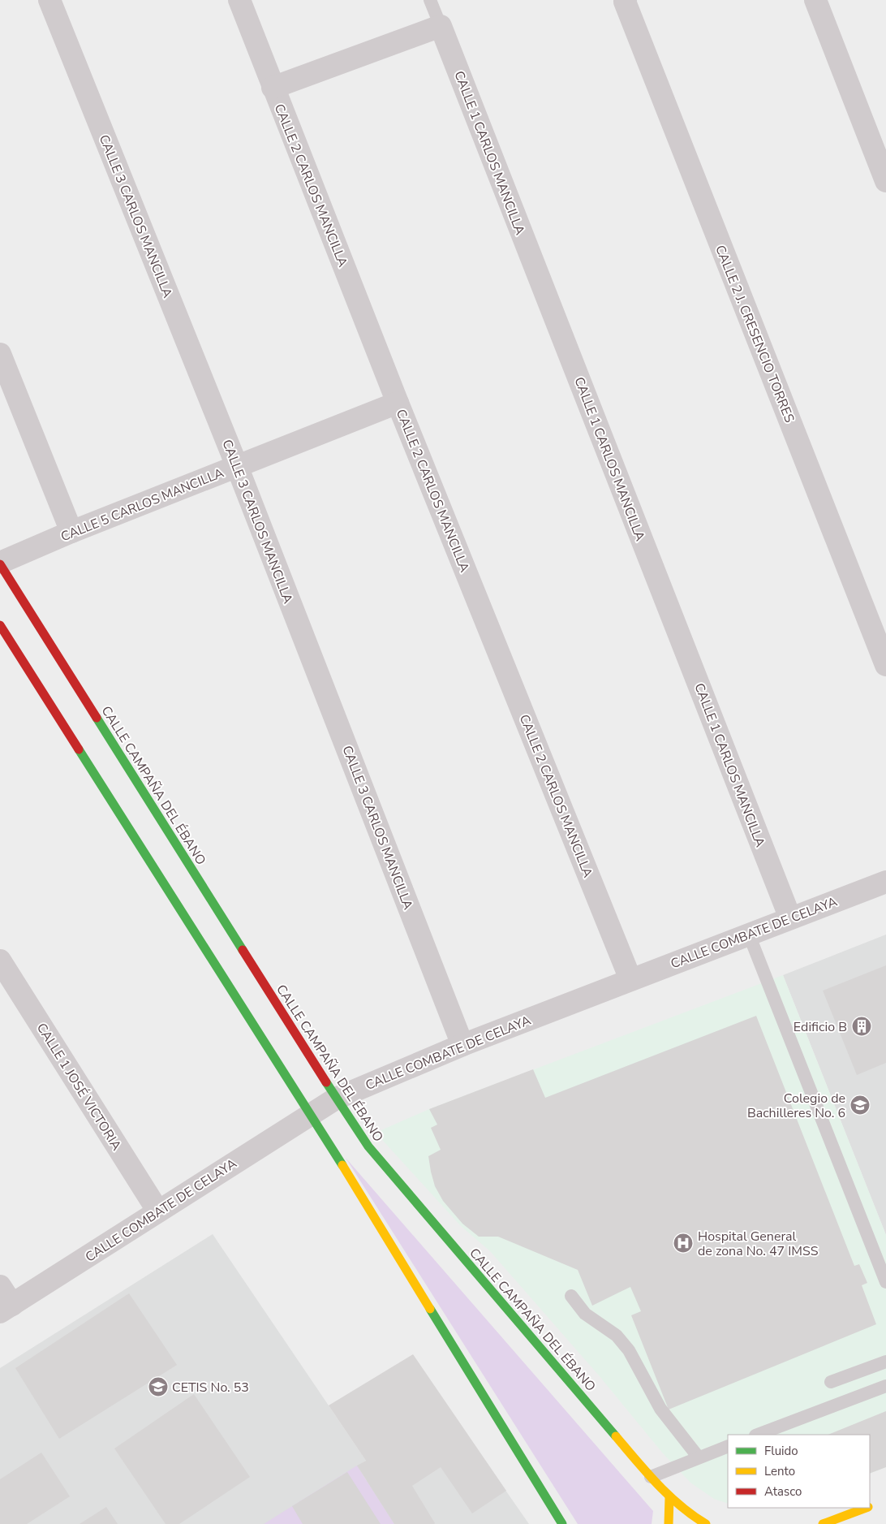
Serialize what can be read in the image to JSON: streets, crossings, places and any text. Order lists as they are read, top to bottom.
{
  "streets": {
    "street": [
      "CALLE 1 CARLOS MANCILLA",
      "CALLE 2 CARLOS MANCILLA",
      "CALLE 3 CARLOS MANCILLA",
      "CALLE 2 J. CRESENCIO TORRES",
      "CALLE 5 CARLOS MANCILLA",
      "CALLE CAMPAÑA DEL ÉBANO",
      "CALLE COMBATE DE CELAYA",
      "CALLE 1 JOSÉ VICTORIA"
    ]
  },
  "crossings": [
    ["CALLE 1 CARLOS MANCILLA", "CALLE COMBATE DE CELAYA"],
    ["CALLE 2 CARLOS MANCILLA", "CALLE 5 CARLOS MANCILLA"],
    ["CALLE 2 CARLOS MANCILLA", "CALLE COMBATE DE CELAYA"],
    ["CALLE 3 CARLOS MANCILLA", "CALLE 5 CARLOS MANCILLA"],
    ["CALLE 3 CARLOS MANCILLA", "CALLE COMBATE DE CELAYA"],
    ["CALLE 5 CARLOS MANCILLA", "CALLE CAMPAÑA DEL ÉBANO"],
    ["CALLE CAMPAÑA DEL ÉBANO", "CALLE COMBATE DE CELAYA"],
    ["CALLE COMBATE DE CELAYA", "CALLE 1 JOSÉ VICTORIA"]
  ],
  "places": {
    "building": ["Edificio B"],
    "school or university": ["Colegio de Bachilleres No. 6", "CETIS No. 53"],
    "hospital": ["Hospital General de zona No. 47 IMSS"]
  },
  "legend": ["Fluido", "Lento", "Atasco"]
}
